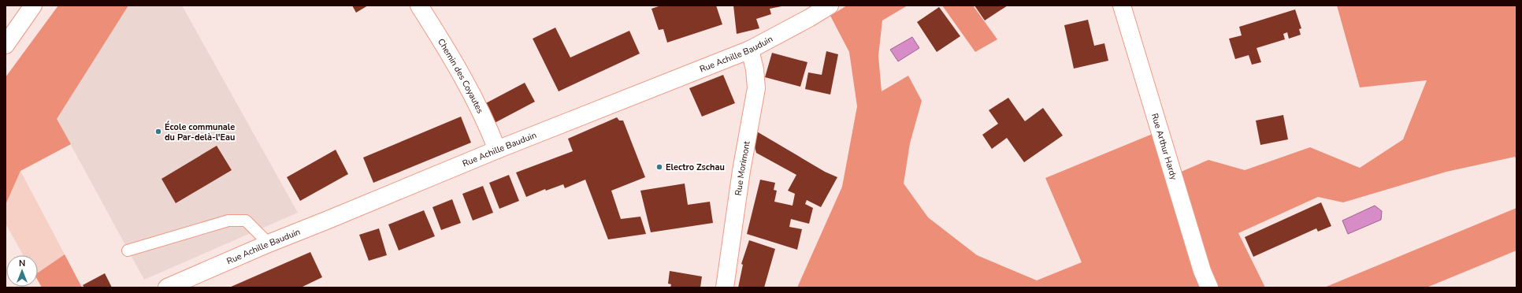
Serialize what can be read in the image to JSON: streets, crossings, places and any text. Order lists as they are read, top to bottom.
{
  "streets": {
    "main road": [
      "Rue Achille Bauduin",
      "Chemin des Coyautes",
      "Rue Arthur Hardy",
      "Rue Morimont"
    ]
  },
  "crossings": [
    ["Rue Achille Bauduin", "Chemin des Coyautes"],
    ["Rue Achille Bauduin", "Rue Morimont"]
  ],
  "places": ["École communale du Par-delà-l'Eau", "Electro Zschau"],
  "north": "top"
}
